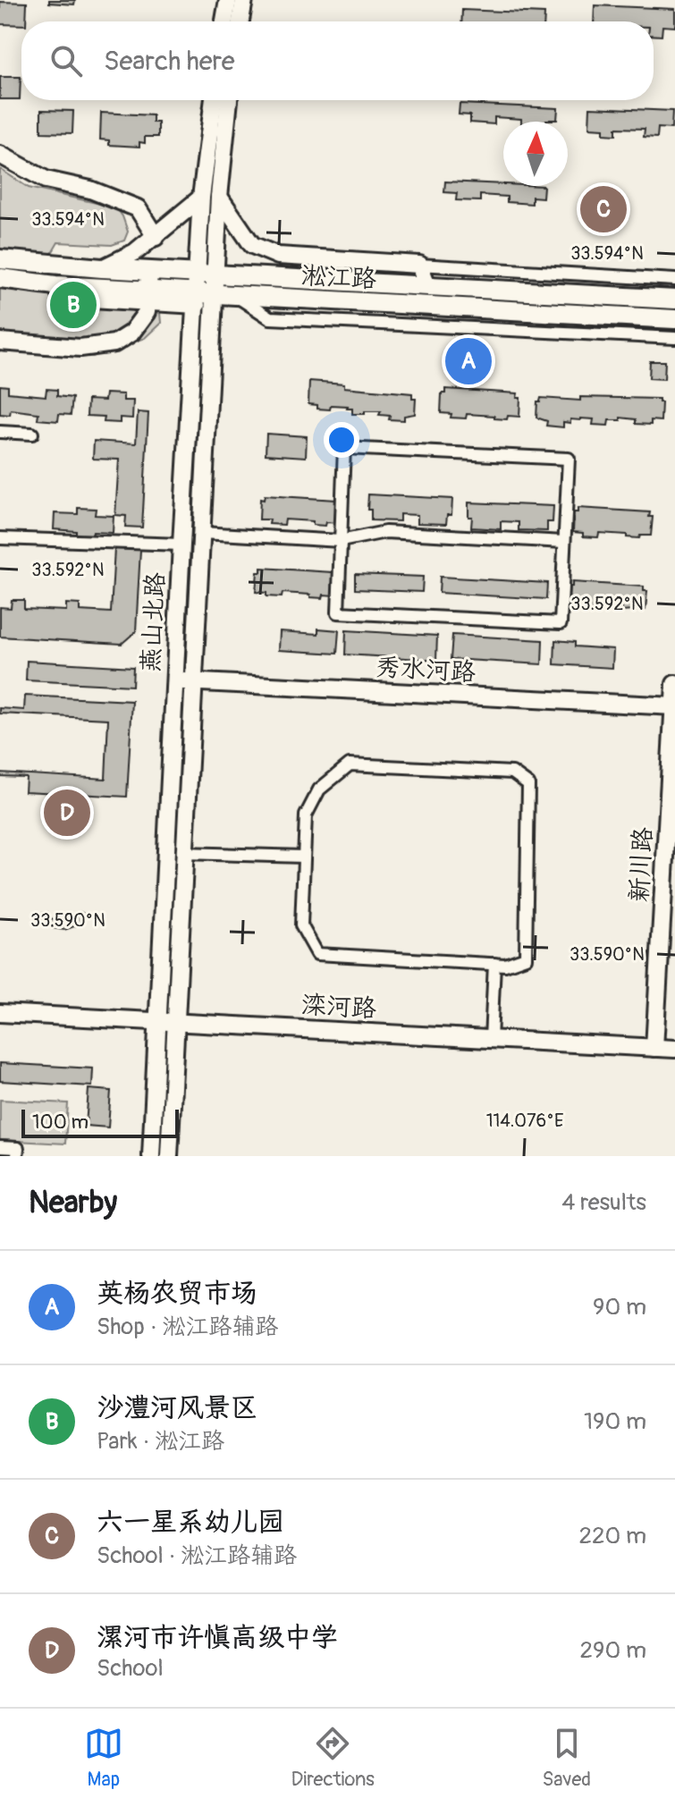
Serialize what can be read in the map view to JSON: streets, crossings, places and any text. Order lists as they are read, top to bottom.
{
  "streets": {
    "main road": ["淞江路"],
    "street": [
      "燕山北路",
      "秀水河路",
      "新川路",
      "滦河路"
    ]
  },
  "crossings": [
    ["淞江路", "燕山北路"],
    ["燕山北路", "秀水河路"],
    ["燕山北路", "滦河路"],
    ["秀水河路", "新川路"],
    ["新川路", "滦河路"]
  ],
  "scale_bar": "100 m",
  "north": "top",
  "page": {
    "search": "Search here",
    "pins": [
      "C",
      "B",
      "A",
      "D"
    ],
    "scale": "100 m",
    "heading": ["Nearby", "4 results"],
    "list": [
      {
        "mark": "A",
        "name": "英杨农贸市场",
        "note": "Shop · 淞江路辅路",
        "value": "90 m"
      },
      {
        "mark": "B",
        "name": "沙澧河风景区",
        "note": "Park · 淞江路",
        "value": "190 m"
      },
      {
        "mark": "C",
        "name": "六一星系幼儿园",
        "note": "School · 淞江路辅路",
        "value": "220 m"
      },
      {
        "mark": "D",
        "name": "漯河市许慎高级中学",
        "note": "School",
        "value": "290 m"
      }
    ],
    "nav": ["Map", "Directions", "Saved"]
  },
  "coordinates": [
    "33.594°N",
    "33.592°N",
    "33.590°N",
    "114.076°E"
  ]
}
